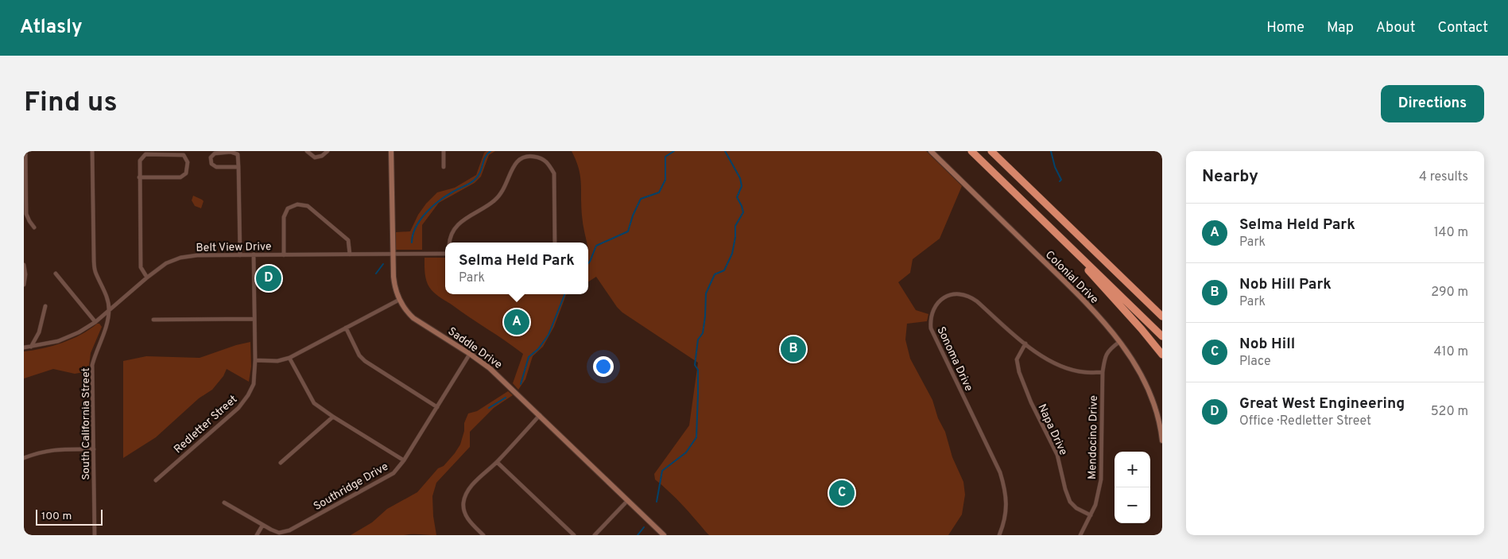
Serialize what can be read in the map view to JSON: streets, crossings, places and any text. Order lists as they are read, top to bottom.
{
  "streets": {
    "street": [
      "Belt View Drive",
      "Colonial Drive",
      "Saddle Drive",
      "Sonoma Drive",
      "South California Street",
      "Redletter Street",
      "Napa Drive",
      "Mendocino Drive",
      "Southridge Drive"
    ]
  },
  "crossings": [
    ["Belt View Drive", "Saddle Drive"],
    ["Belt View Drive", "South California Street"],
    ["Belt View Drive", "Redletter Street"],
    ["Colonial Drive", "Mendocino Drive"],
    ["Saddle Drive", "Southridge Drive"],
    ["Sonoma Drive", "Napa Drive"],
    ["Sonoma Drive", "Mendocino Drive"],
    ["Napa Drive", "Mendocino Drive"]
  ],
  "scale_bar": "100 m",
  "page": {
    "header": "Atlasly",
    "nav": [
      "Home",
      "Map",
      "About",
      "Contact"
    ],
    "buttons": "Directions",
    "title": "Find us",
    "heading": ["Nearby", "4 results"],
    "list": [
      {
        "mark": "A",
        "name": "Selma Held Park",
        "note": "Park",
        "value": "140 m"
      },
      {
        "mark": "B",
        "name": "Nob Hill Park",
        "note": "Park",
        "value": "290 m"
      },
      {
        "mark": "C",
        "name": "Nob Hill",
        "note": "Place",
        "value": "410 m"
      },
      {
        "mark": "D",
        "name": "Great West Engineering",
        "note": "Office · Redletter Street",
        "value": "520 m"
      }
    ],
    "popup": ["Selma Held Park", "Park"],
    "pins": [
      "D",
      "A",
      "B",
      "C"
    ],
    "map_buttons": ["+", "−"],
    "scale": "100 m"
  }
}
